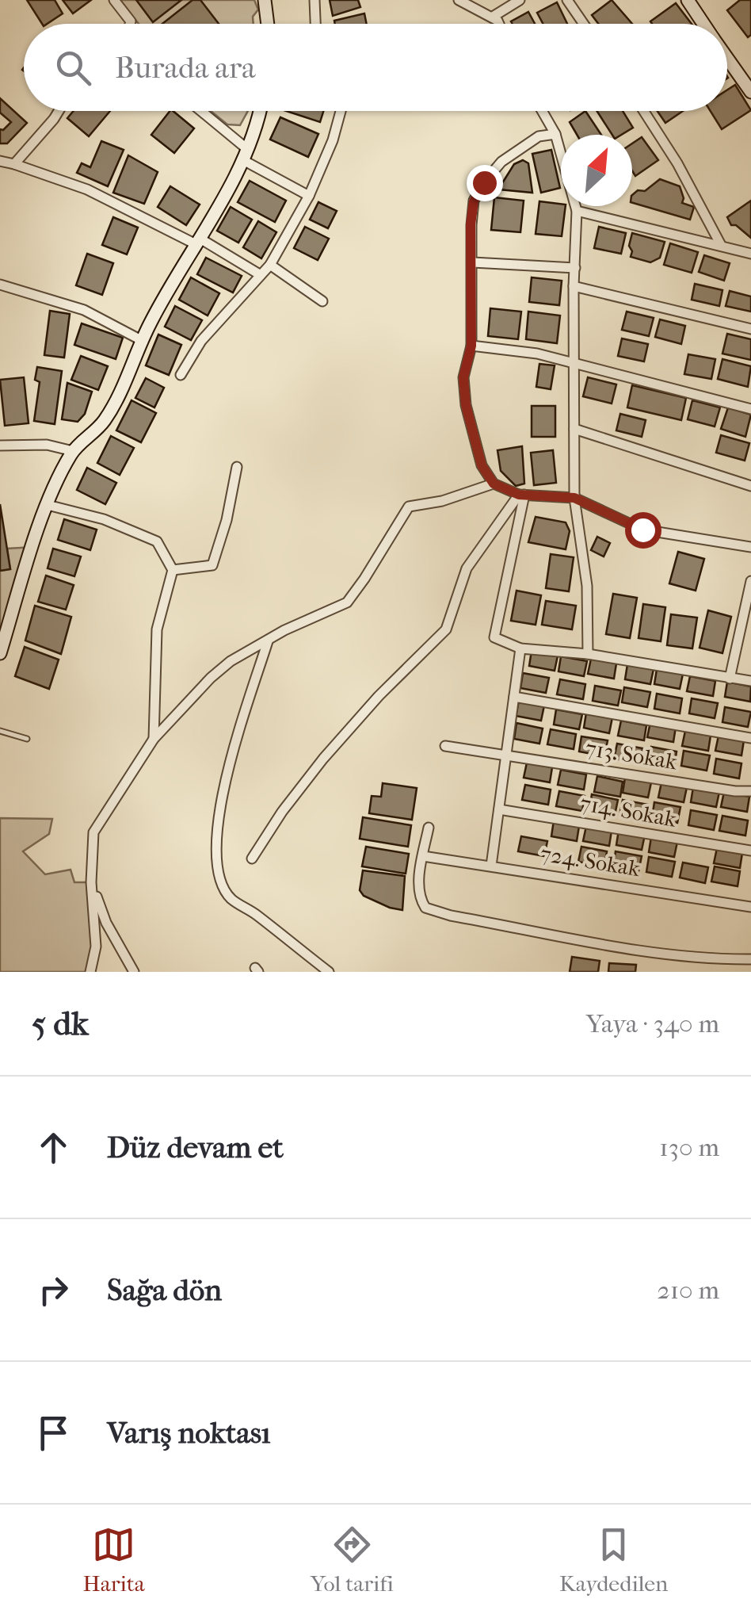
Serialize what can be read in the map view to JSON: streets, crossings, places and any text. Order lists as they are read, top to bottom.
{
  "streets": {
    "street": ["713. Sokak", "714. Sokak", "724. Sokak"]
  },
  "north": "top right",
  "page": {
    "search": "Burada ara",
    "heading": ["5 dk", "Yaya · 340 m"],
    "list": [
      ["Düz devam et", "130 m"],
      ["Sağa dön", "210 m"],
      "Varış noktası"
    ],
    "nav": ["Harita", "Yol tarifi", "Kaydedilen"]
  }
}
